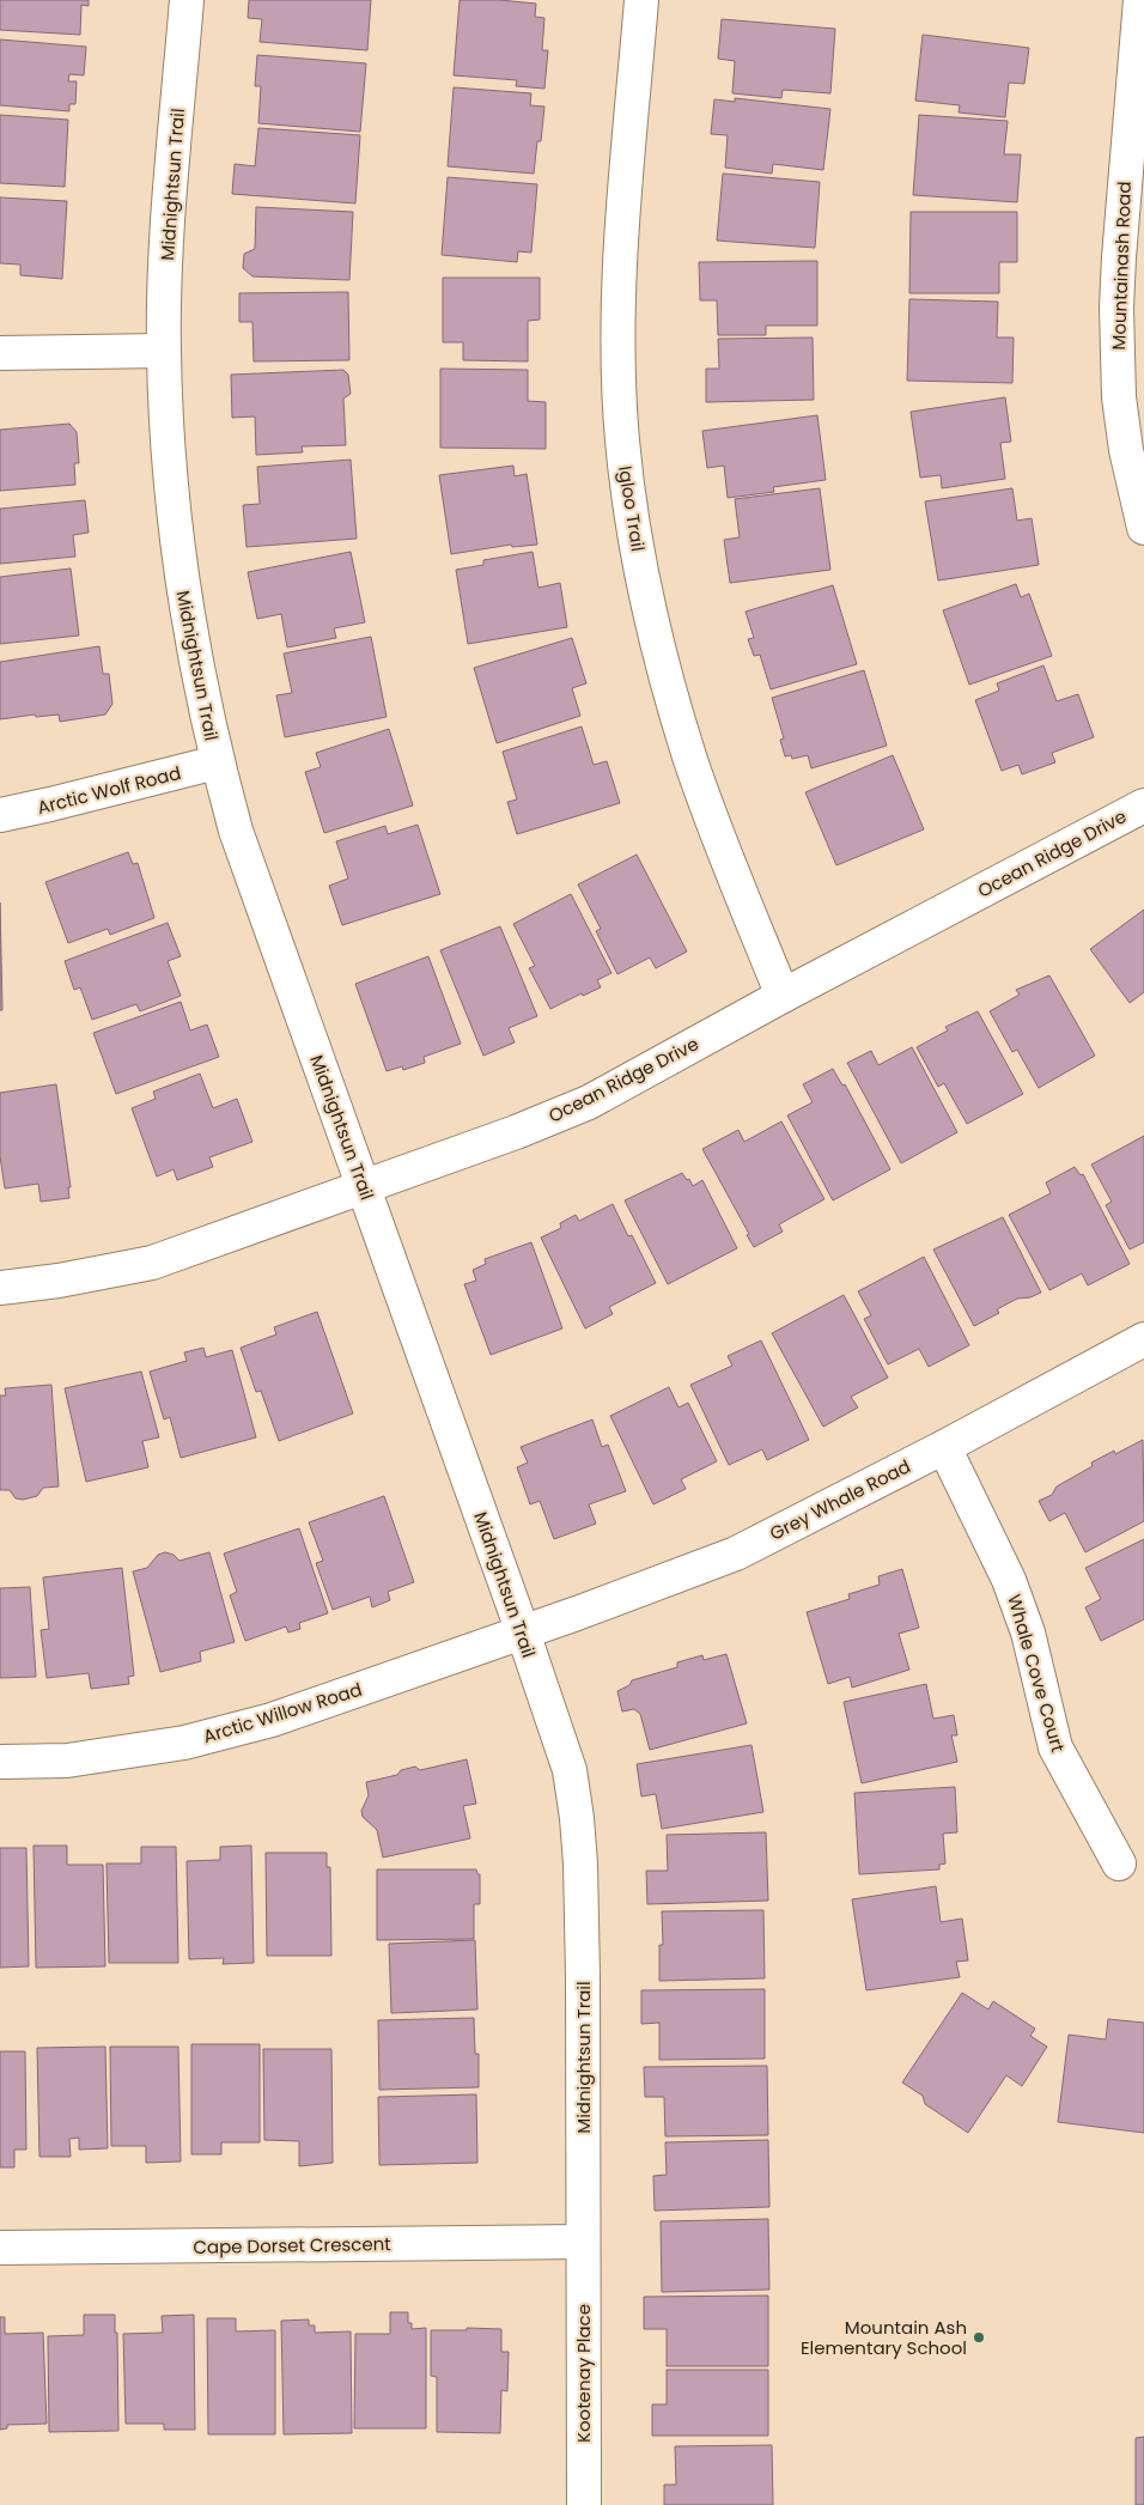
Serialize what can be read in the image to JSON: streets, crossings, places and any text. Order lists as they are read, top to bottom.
{
  "streets": {
    "street": [
      "Midnightsun Trail",
      "Mountainash Road",
      "Igloo Trail",
      "Arctic Wolf Road",
      "Ocean Ridge Drive",
      "Grey Whale Road",
      "Whale Cove Court",
      "Arctic Willow Road",
      "Cape Dorset Crescent",
      "Kootenay Place"
    ]
  },
  "crossings": [
    ["Midnightsun Trail", "Arctic Wolf Road"],
    ["Midnightsun Trail", "Ocean Ridge Drive"],
    ["Midnightsun Trail", "Grey Whale Road"],
    ["Midnightsun Trail", "Arctic Willow Road"],
    ["Midnightsun Trail", "Cape Dorset Crescent"],
    ["Midnightsun Trail", "Kootenay Place"],
    ["Igloo Trail", "Ocean Ridge Drive"],
    ["Grey Whale Road", "Whale Cove Court"],
    ["Grey Whale Road", "Arctic Willow Road"],
    ["Cape Dorset Crescent", "Kootenay Place"]
  ],
  "places": ["Mountain Ash Elementary School"]
}
